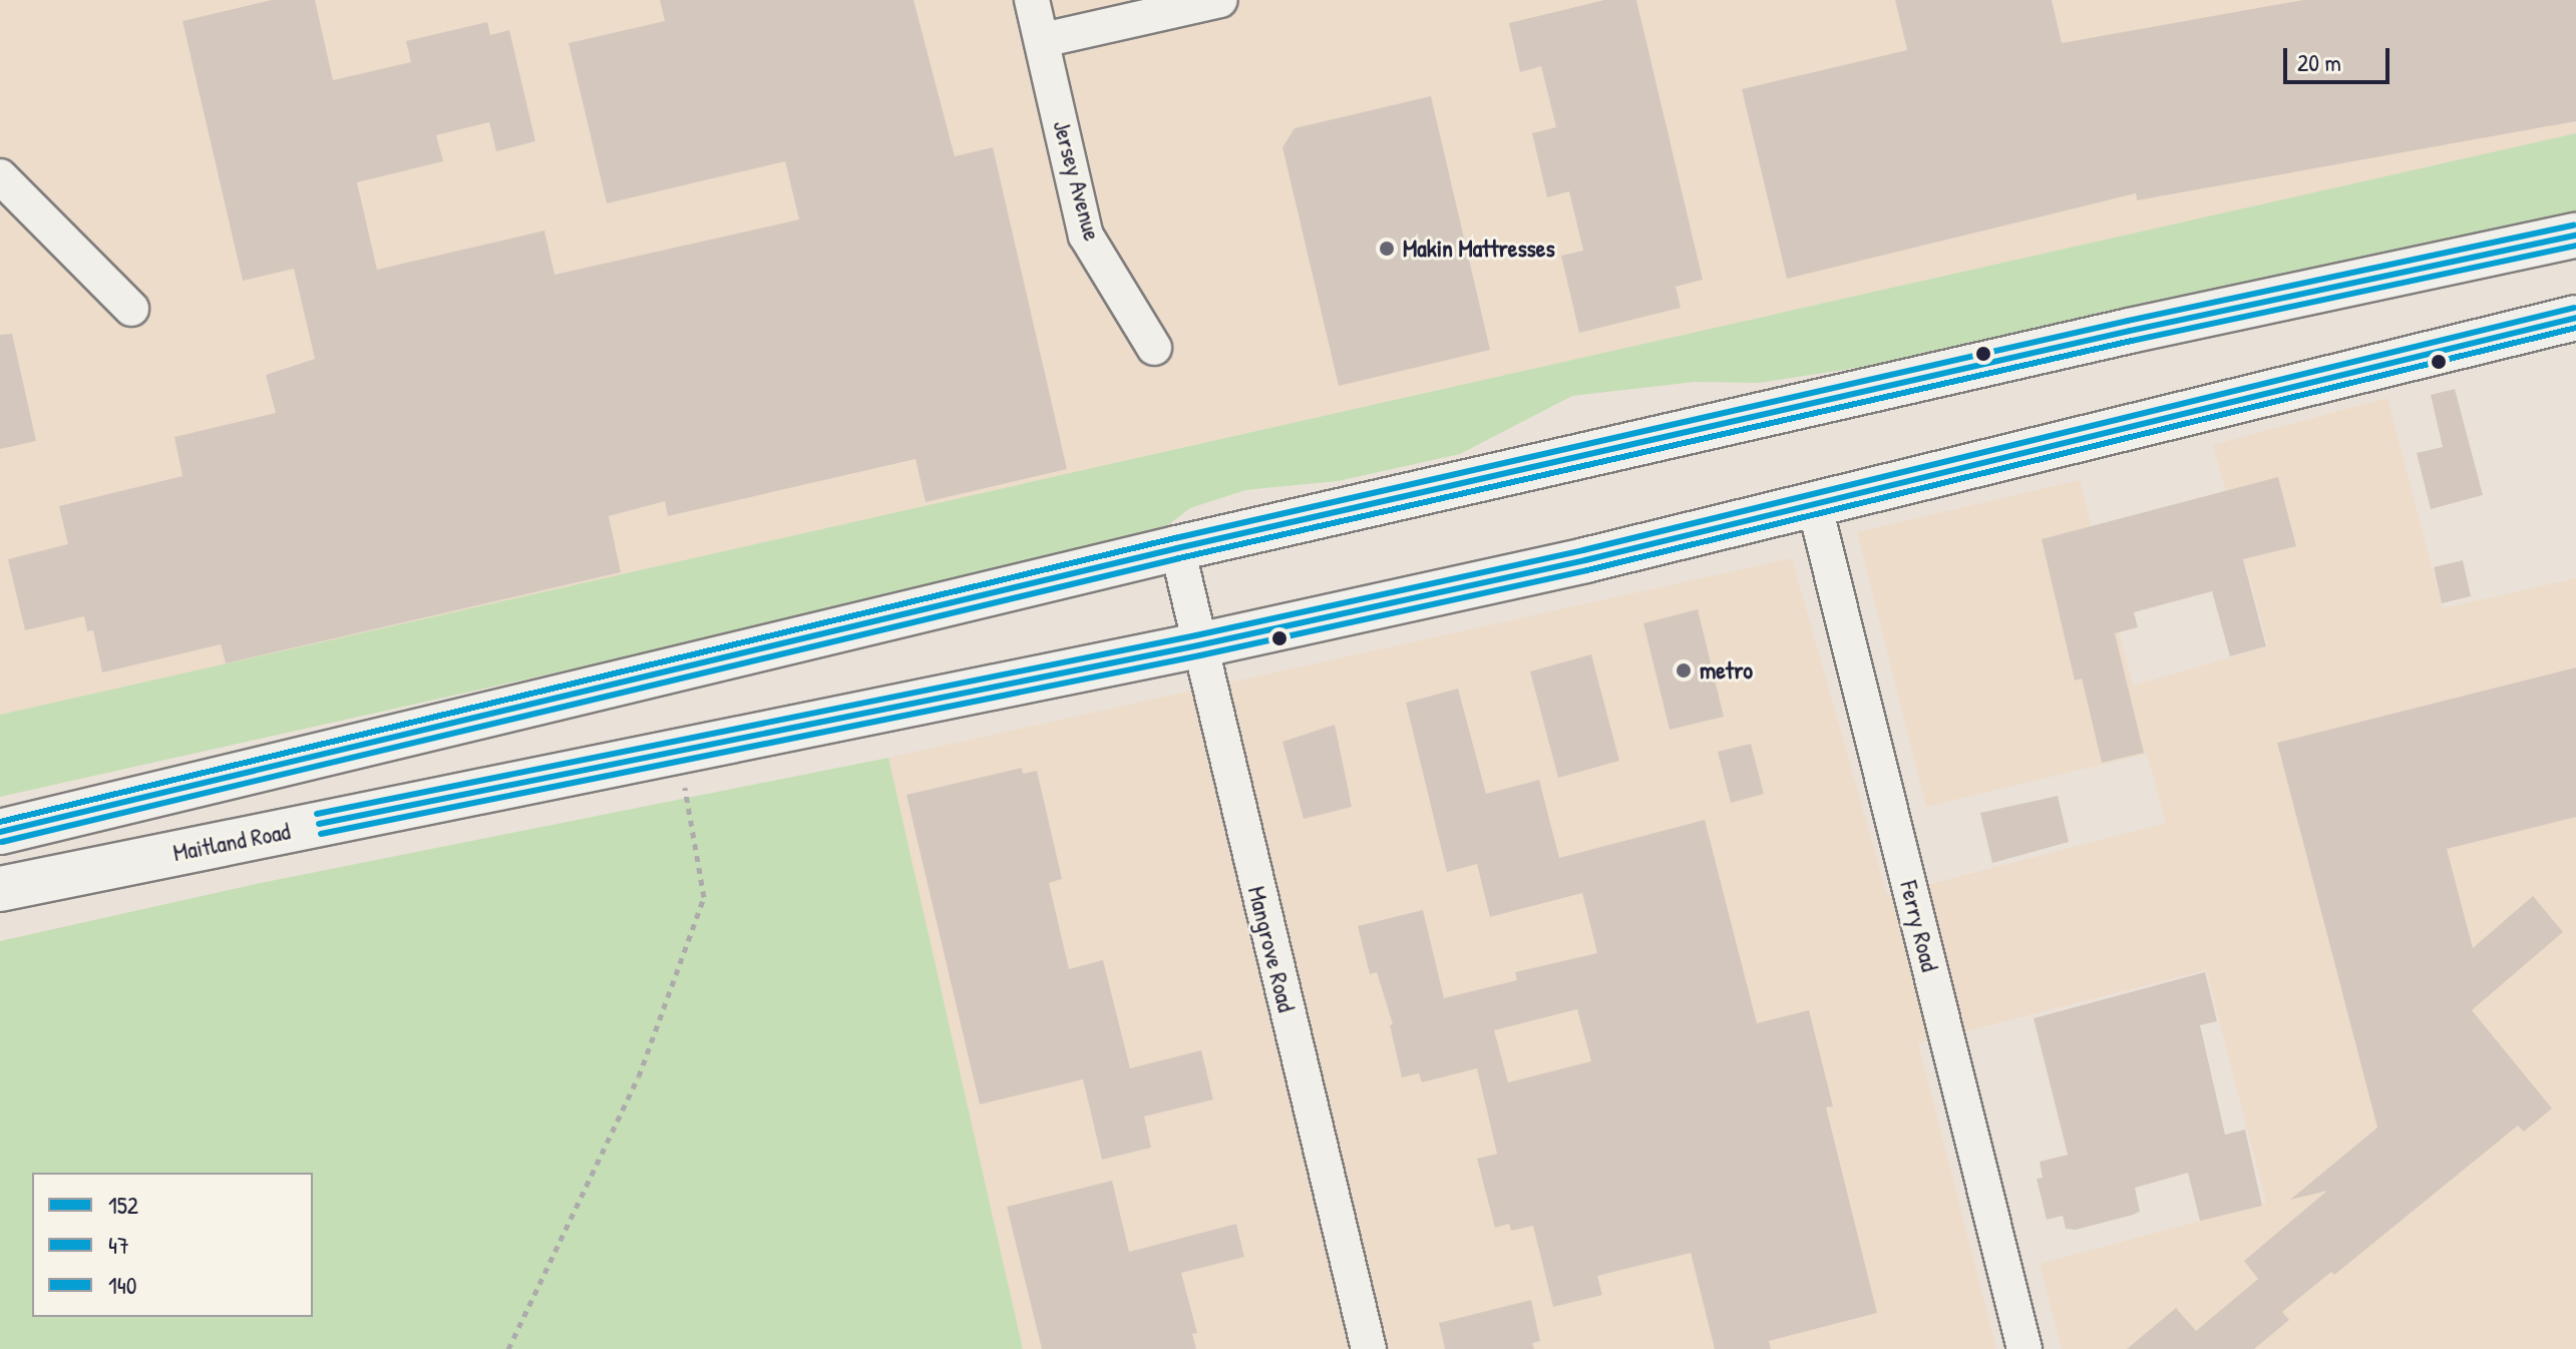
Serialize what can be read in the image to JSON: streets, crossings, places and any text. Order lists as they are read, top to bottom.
{
  "streets": {
    "highway": ["Maitland Road"],
    "street": ["Jersey Avenue", "Ferry Road", "Mangrove Road"]
  },
  "crossings": [
    ["Maitland Road", "Ferry Road"],
    ["Maitland Road", "Mangrove Road"]
  ],
  "places": ["Makin Mattresses", "metro"],
  "lines": ["transit line 140", "transit line 152", "transit line 47"],
  "legend": ["152", "47", "140"],
  "scale_bar": "20 m"
}
